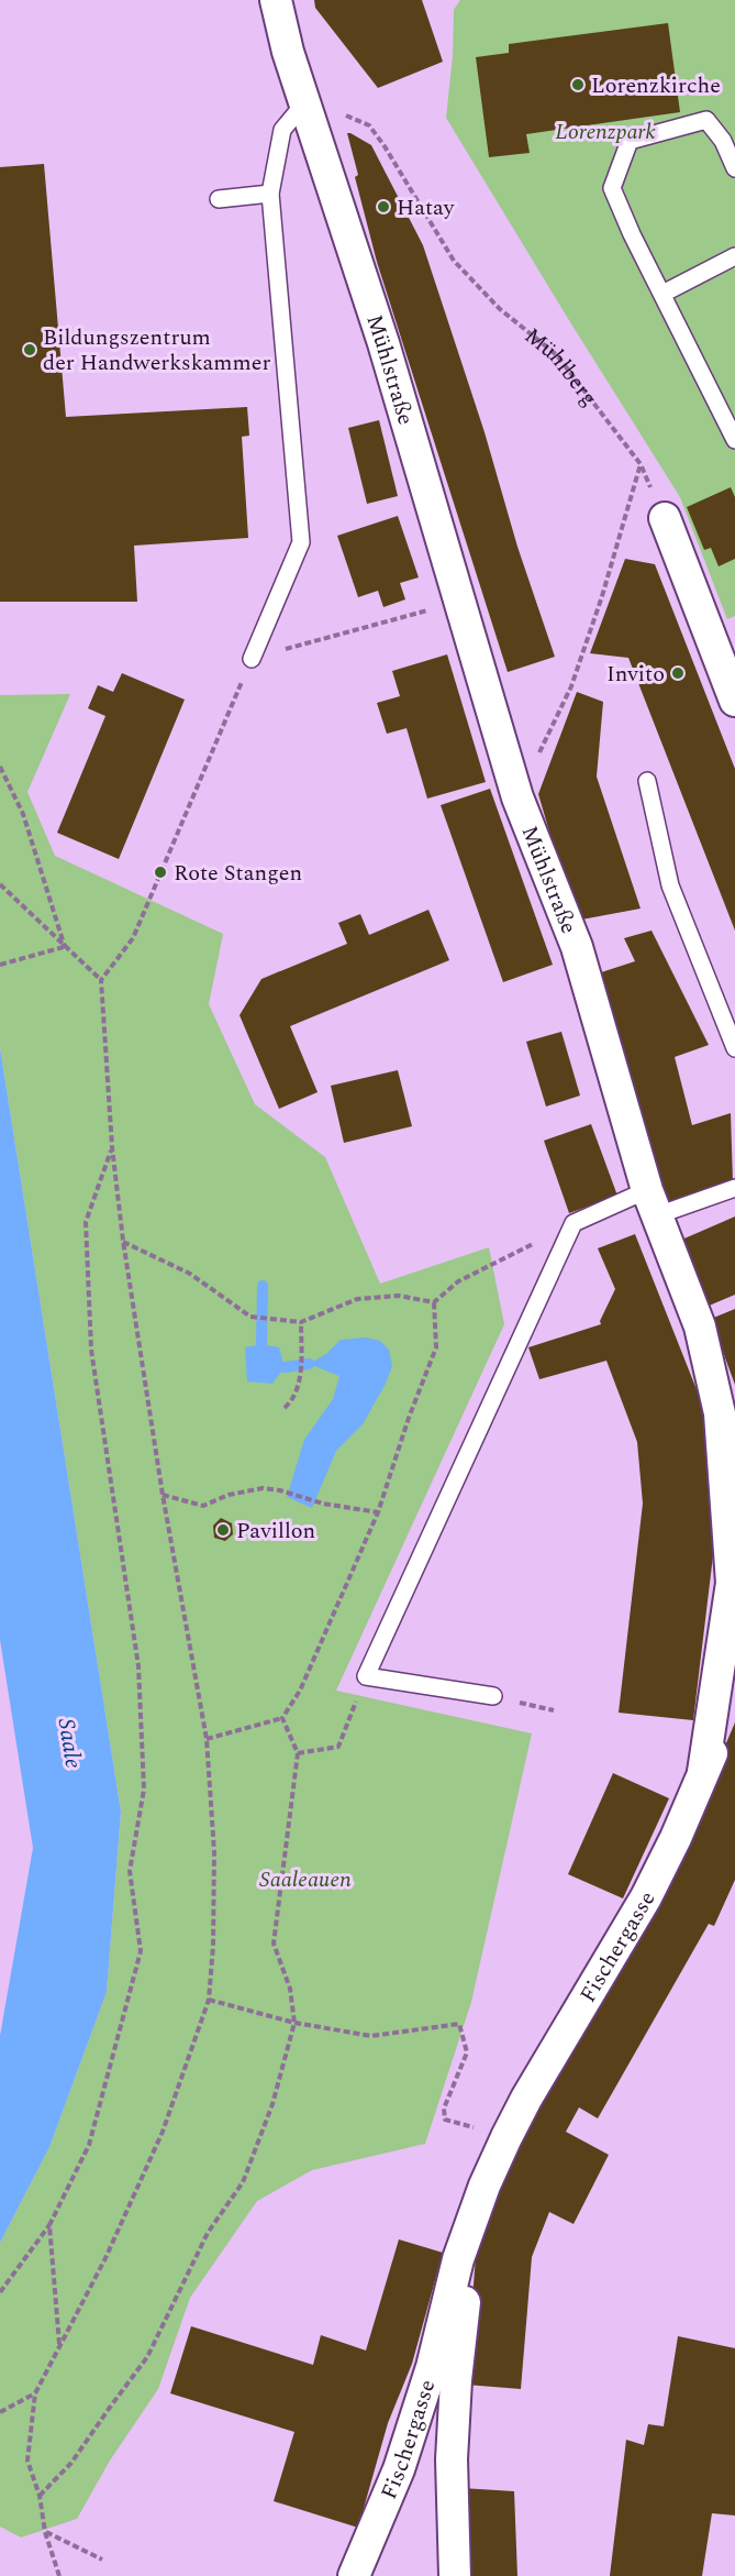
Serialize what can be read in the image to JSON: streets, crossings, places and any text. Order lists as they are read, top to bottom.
{
  "streets": {
    "street": ["Mühlstraße", "Fischergasse"],
    "path": ["Mühlberg"]
  },
  "crossings": [
    ["Mühlberg", "Mühlstraße"],
    ["Mühlstraße", "Fischergasse"]
  ],
  "water": ["Saale"],
  "parks": ["Lorenzpark", "Saaleauen"],
  "places": [
    "Lorenzkirche",
    "Hatay",
    "Bildungszentrum der Handwerkskammer",
    "Invito",
    "Rote Stangen",
    "Pavillon"
  ]
}
